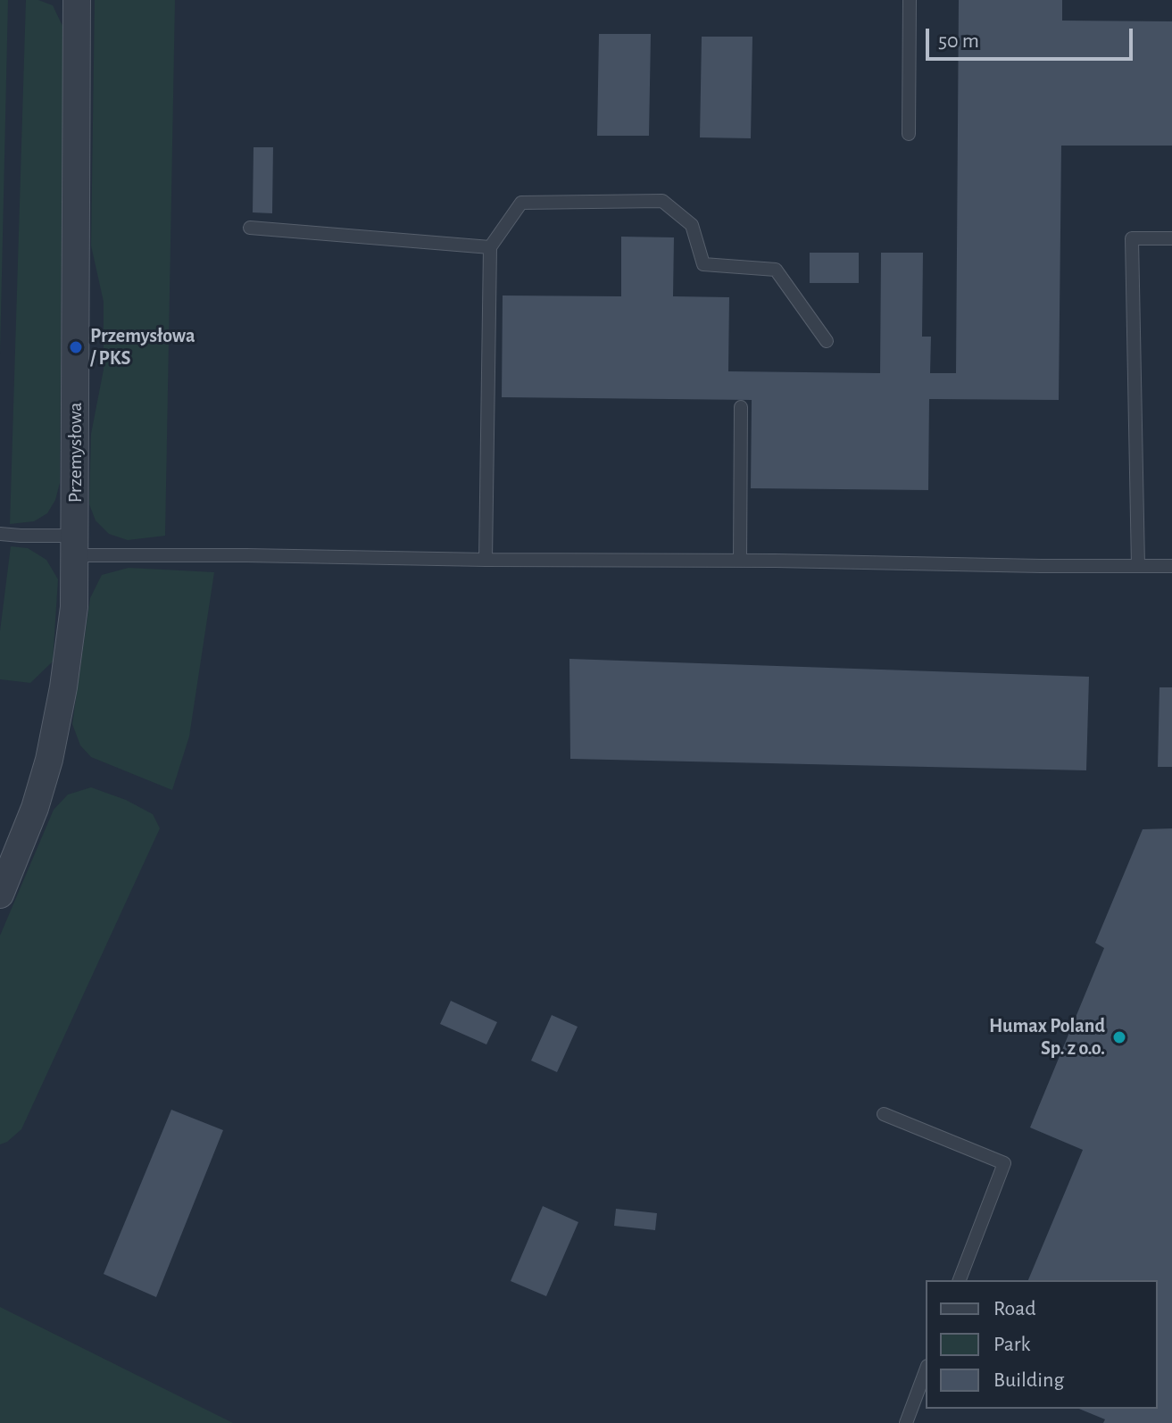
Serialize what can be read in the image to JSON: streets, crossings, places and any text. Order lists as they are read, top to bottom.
{
  "streets": {
    "street": ["Przemysłowa"]
  },
  "places": ["Przemysłowa / PKS", "Humax Poland Sp. z o.o."],
  "legend": ["Road", "Park", "Building"],
  "scale_bar": "50 m"
}
